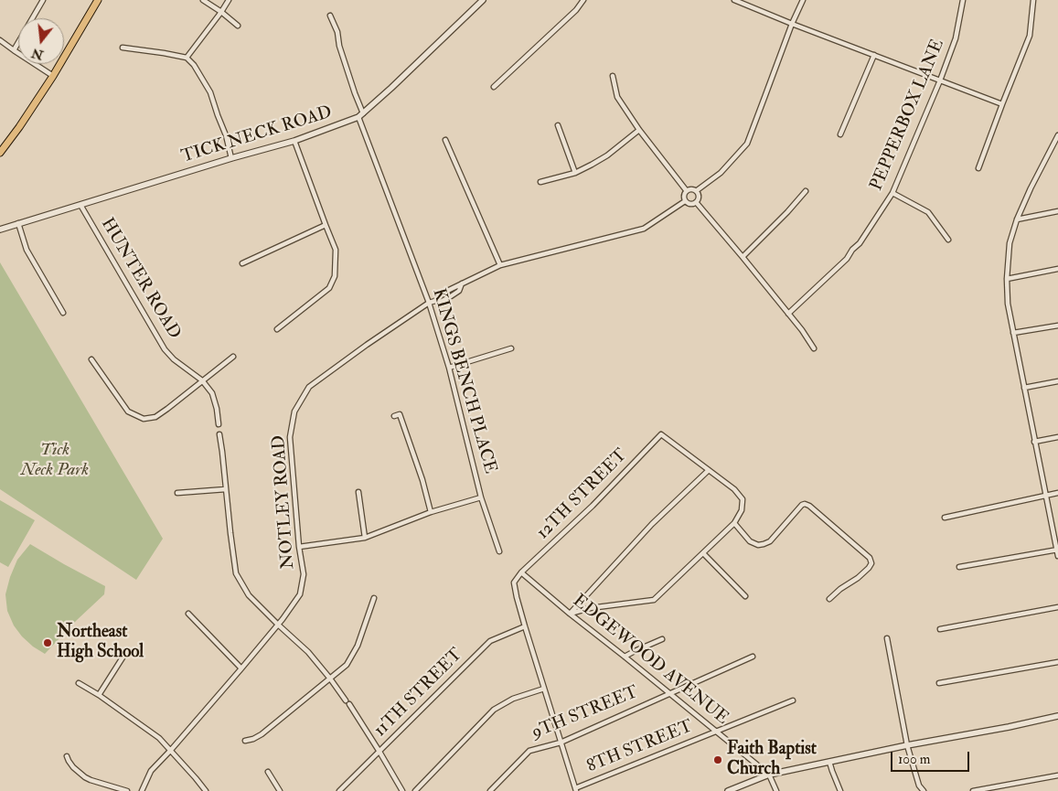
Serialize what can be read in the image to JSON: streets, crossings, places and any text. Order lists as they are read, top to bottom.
{
  "streets": {
    "street": [
      "PEPPERBOX LANE",
      "TICK NECK ROAD",
      "HUNTER ROAD",
      "KINGS BENCH PLACE",
      "12TH STREET",
      "NOTLEY ROAD",
      "EDGEWOOD AVENUE",
      "11TH STREET",
      "9TH STREET",
      "8TH STREET"
    ]
  },
  "crossings": [
    ["TICK NECK ROAD", "HUNTER ROAD"],
    ["TICK NECK ROAD", "KINGS BENCH PLACE"],
    ["KINGS BENCH PLACE", "NOTLEY ROAD"],
    ["12TH STREET", "EDGEWOOD AVENUE"],
    ["EDGEWOOD AVENUE", "9TH STREET"],
    ["EDGEWOOD AVENUE", "8TH STREET"]
  ],
  "parks": ["Tick Neck Park"],
  "places": ["Northeast High School", "Faith Baptist Church"],
  "scale_bar": "100 m",
  "north": "bottom"
}
